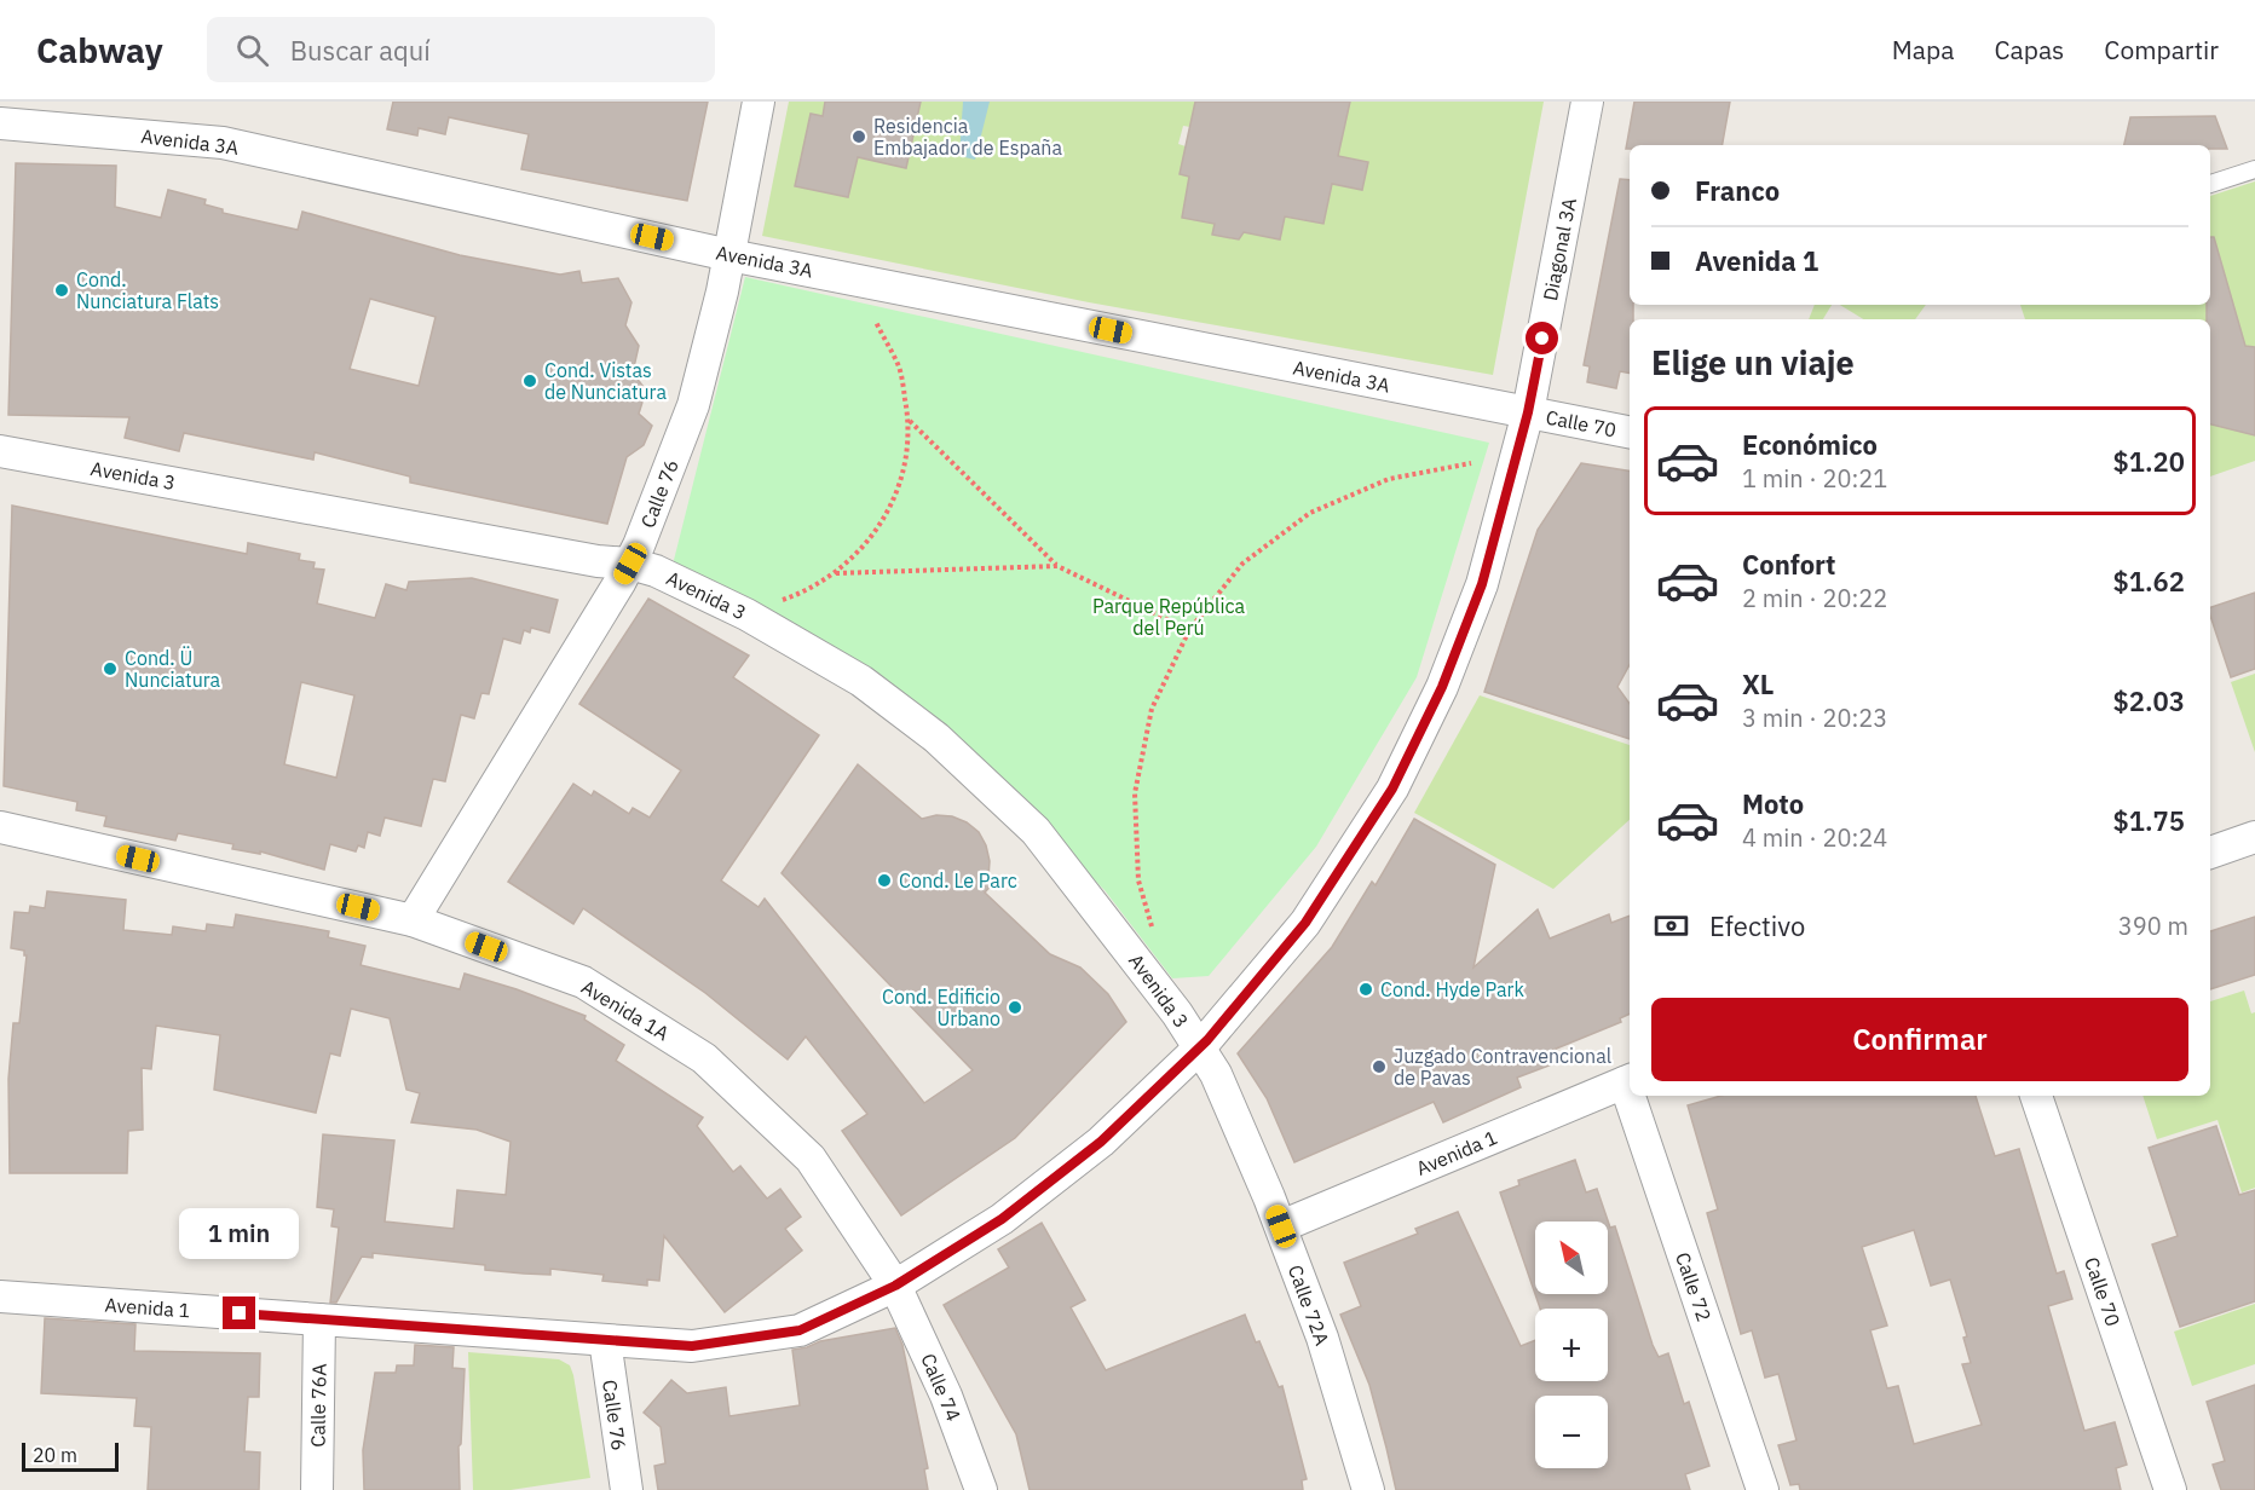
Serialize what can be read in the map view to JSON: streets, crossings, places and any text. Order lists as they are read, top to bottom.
{
  "streets": {
    "street": [
      "Avenida 3A",
      "Diagonal 3A",
      "Calle 70",
      "Avenida 3",
      "Calle 76",
      "Avenida 1A",
      "Avenida 1",
      "Calle 72",
      "Calle 72A",
      "Calle 74",
      "Calle 76A"
    ]
  },
  "crossings": [
    ["Avenida 3A", "Diagonal 3A"],
    ["Avenida 3A", "Calle 70"],
    ["Avenida 3A", "Calle 76"],
    ["Diagonal 3A", "Calle 70"],
    ["Diagonal 3A", "Avenida 3"],
    ["Diagonal 3A", "Avenida 1"],
    ["Diagonal 3A", "Calle 72A"],
    ["Avenida 3", "Calle 76"],
    ["Avenida 3", "Avenida 1"],
    ["Avenida 3", "Calle 72A"],
    ["Calle 76", "Avenida 1A"],
    ["Calle 76", "Avenida 1"],
    ["Avenida 1A", "Avenida 1"],
    ["Avenida 1A", "Calle 74"],
    ["Avenida 1", "Calle 72A"],
    ["Avenida 1", "Calle 74"],
    ["Avenida 1", "Calle 76A"]
  ],
  "parks": ["Parque República del Perú"],
  "places": [
    "Residencia Embajador de España",
    "Cond. Nunciatura Flats",
    "Cond. Vistas de Nunciatura",
    "Cond. Ü Nunciatura",
    "Cond. Le Parc",
    "Cond. Hyde Park",
    "Cond. Edificio Urbano",
    "Juzgado Contravencional de Pavas"
  ],
  "scale_bar": "20 m",
  "north": "top left",
  "page": {
    "header": "Cabway",
    "search": "Buscar aquí",
    "nav": ["Mapa", "Capas", "Compartir"],
    "banner": ["Franco", "Avenida 1"],
    "heading": "Elige un viaje",
    "list": [
      {
        "name": "Económico",
        "note": "1 min · 20:21",
        "value": "$1.20"
      },
      {
        "name": "Confort",
        "note": "2 min · 20:22",
        "value": "$1.62"
      },
      {
        "name": "XL",
        "note": "3 min · 20:23",
        "value": "$2.03"
      },
      {
        "name": "Moto",
        "note": "4 min · 20:24",
        "value": "$1.75"
      }
    ],
    "pay": ["Efectivo", "390 m"],
    "buttons": "Confirmar",
    "bubble": "1 min",
    "map_buttons": ["+", "−"],
    "scale": "20 m"
  }
}
